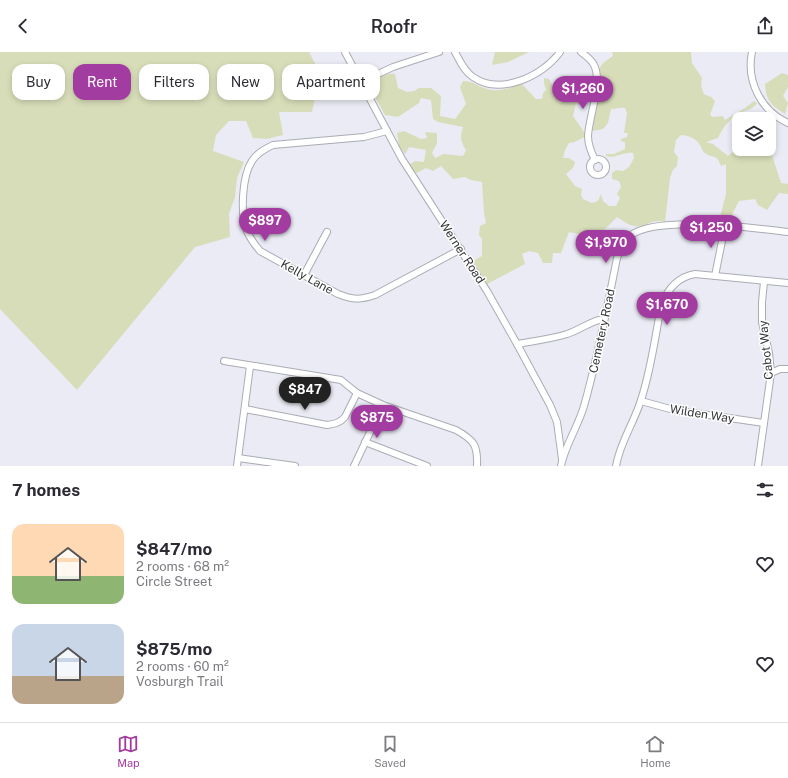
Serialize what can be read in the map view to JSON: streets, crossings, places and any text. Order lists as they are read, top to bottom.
{
  "streets": {
    "street": [
      "Werner Road",
      "Kelly Lane",
      "Cemetery Road",
      "Cabot Way",
      "Wilden Way"
    ]
  },
  "crossings": [
    ["Werner Road", "Kelly Lane"],
    ["Werner Road", "Cemetery Road"],
    ["Cabot Way", "Wilden Way"]
  ],
  "page": {
    "header": "Roofr",
    "chip": [
      "Buy",
      "Rent",
      "Filters",
      "New",
      "Apartment"
    ],
    "price": [
      "$1,260",
      "$897",
      "$1,250",
      "$1,970",
      "$1,670",
      "$847",
      "$875"
    ],
    "heading": "7 homes",
    "list": [
      {
        "name": "$847/mo",
        "note": "2 rooms · 68 m² · Circle Street"
      },
      {
        "name": "$875/mo",
        "note": "2 rooms · 60 m² · Vosburgh Trail"
      }
    ],
    "tabs": ["Map", "Saved", "Home"]
  }
}
